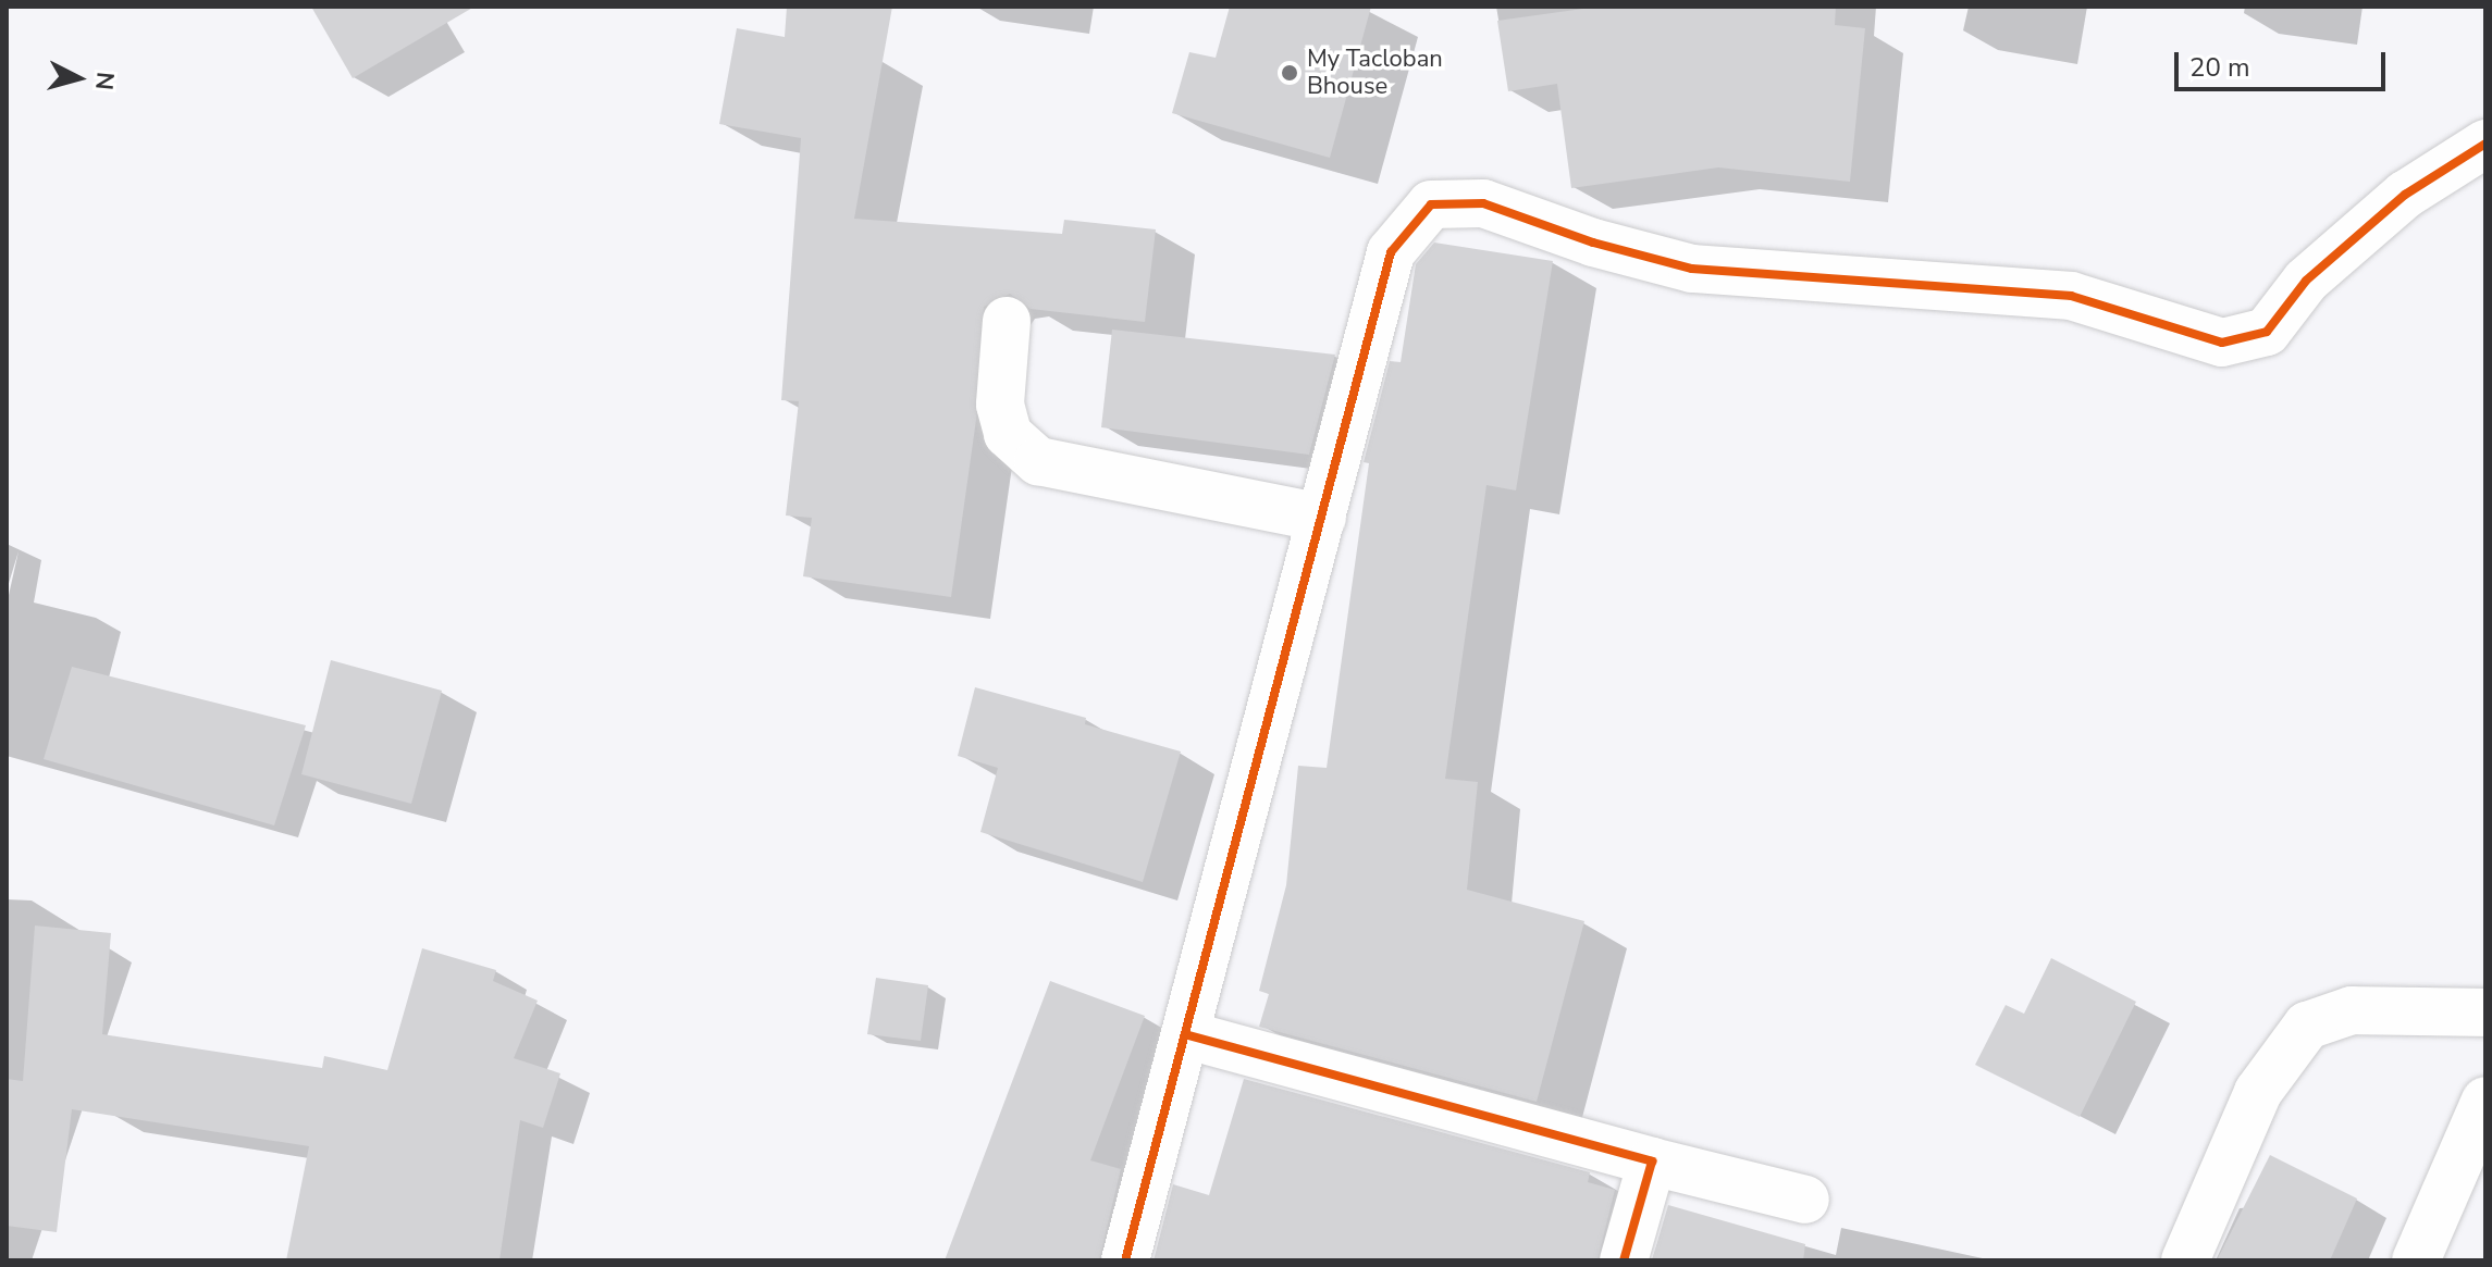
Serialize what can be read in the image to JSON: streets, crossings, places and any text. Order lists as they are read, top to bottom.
{
  "places": ["My Tacloban Bhouse"],
  "scale_bar": "20 m",
  "north": "right"
}
